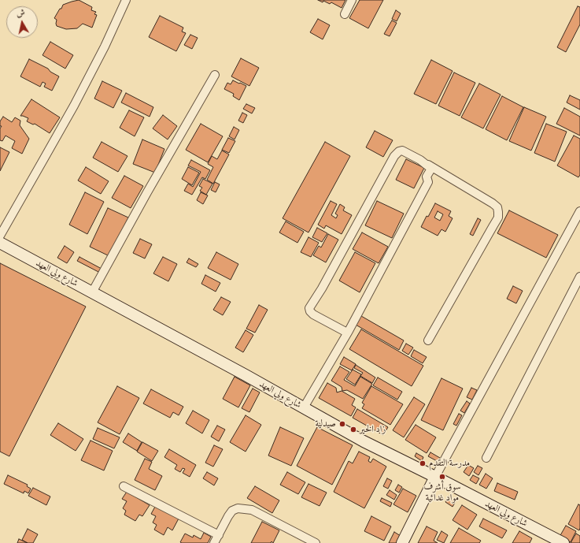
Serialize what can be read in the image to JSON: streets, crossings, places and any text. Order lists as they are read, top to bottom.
{
  "streets": {
    "main road": ["شارع ولي العهد"]
  },
  "places": [
    "صيدلية",
    "زاد الخير",
    "مدرسة التقدم",
    "سوق أشرف مواد غدائية"
  ],
  "north": "top"
}
